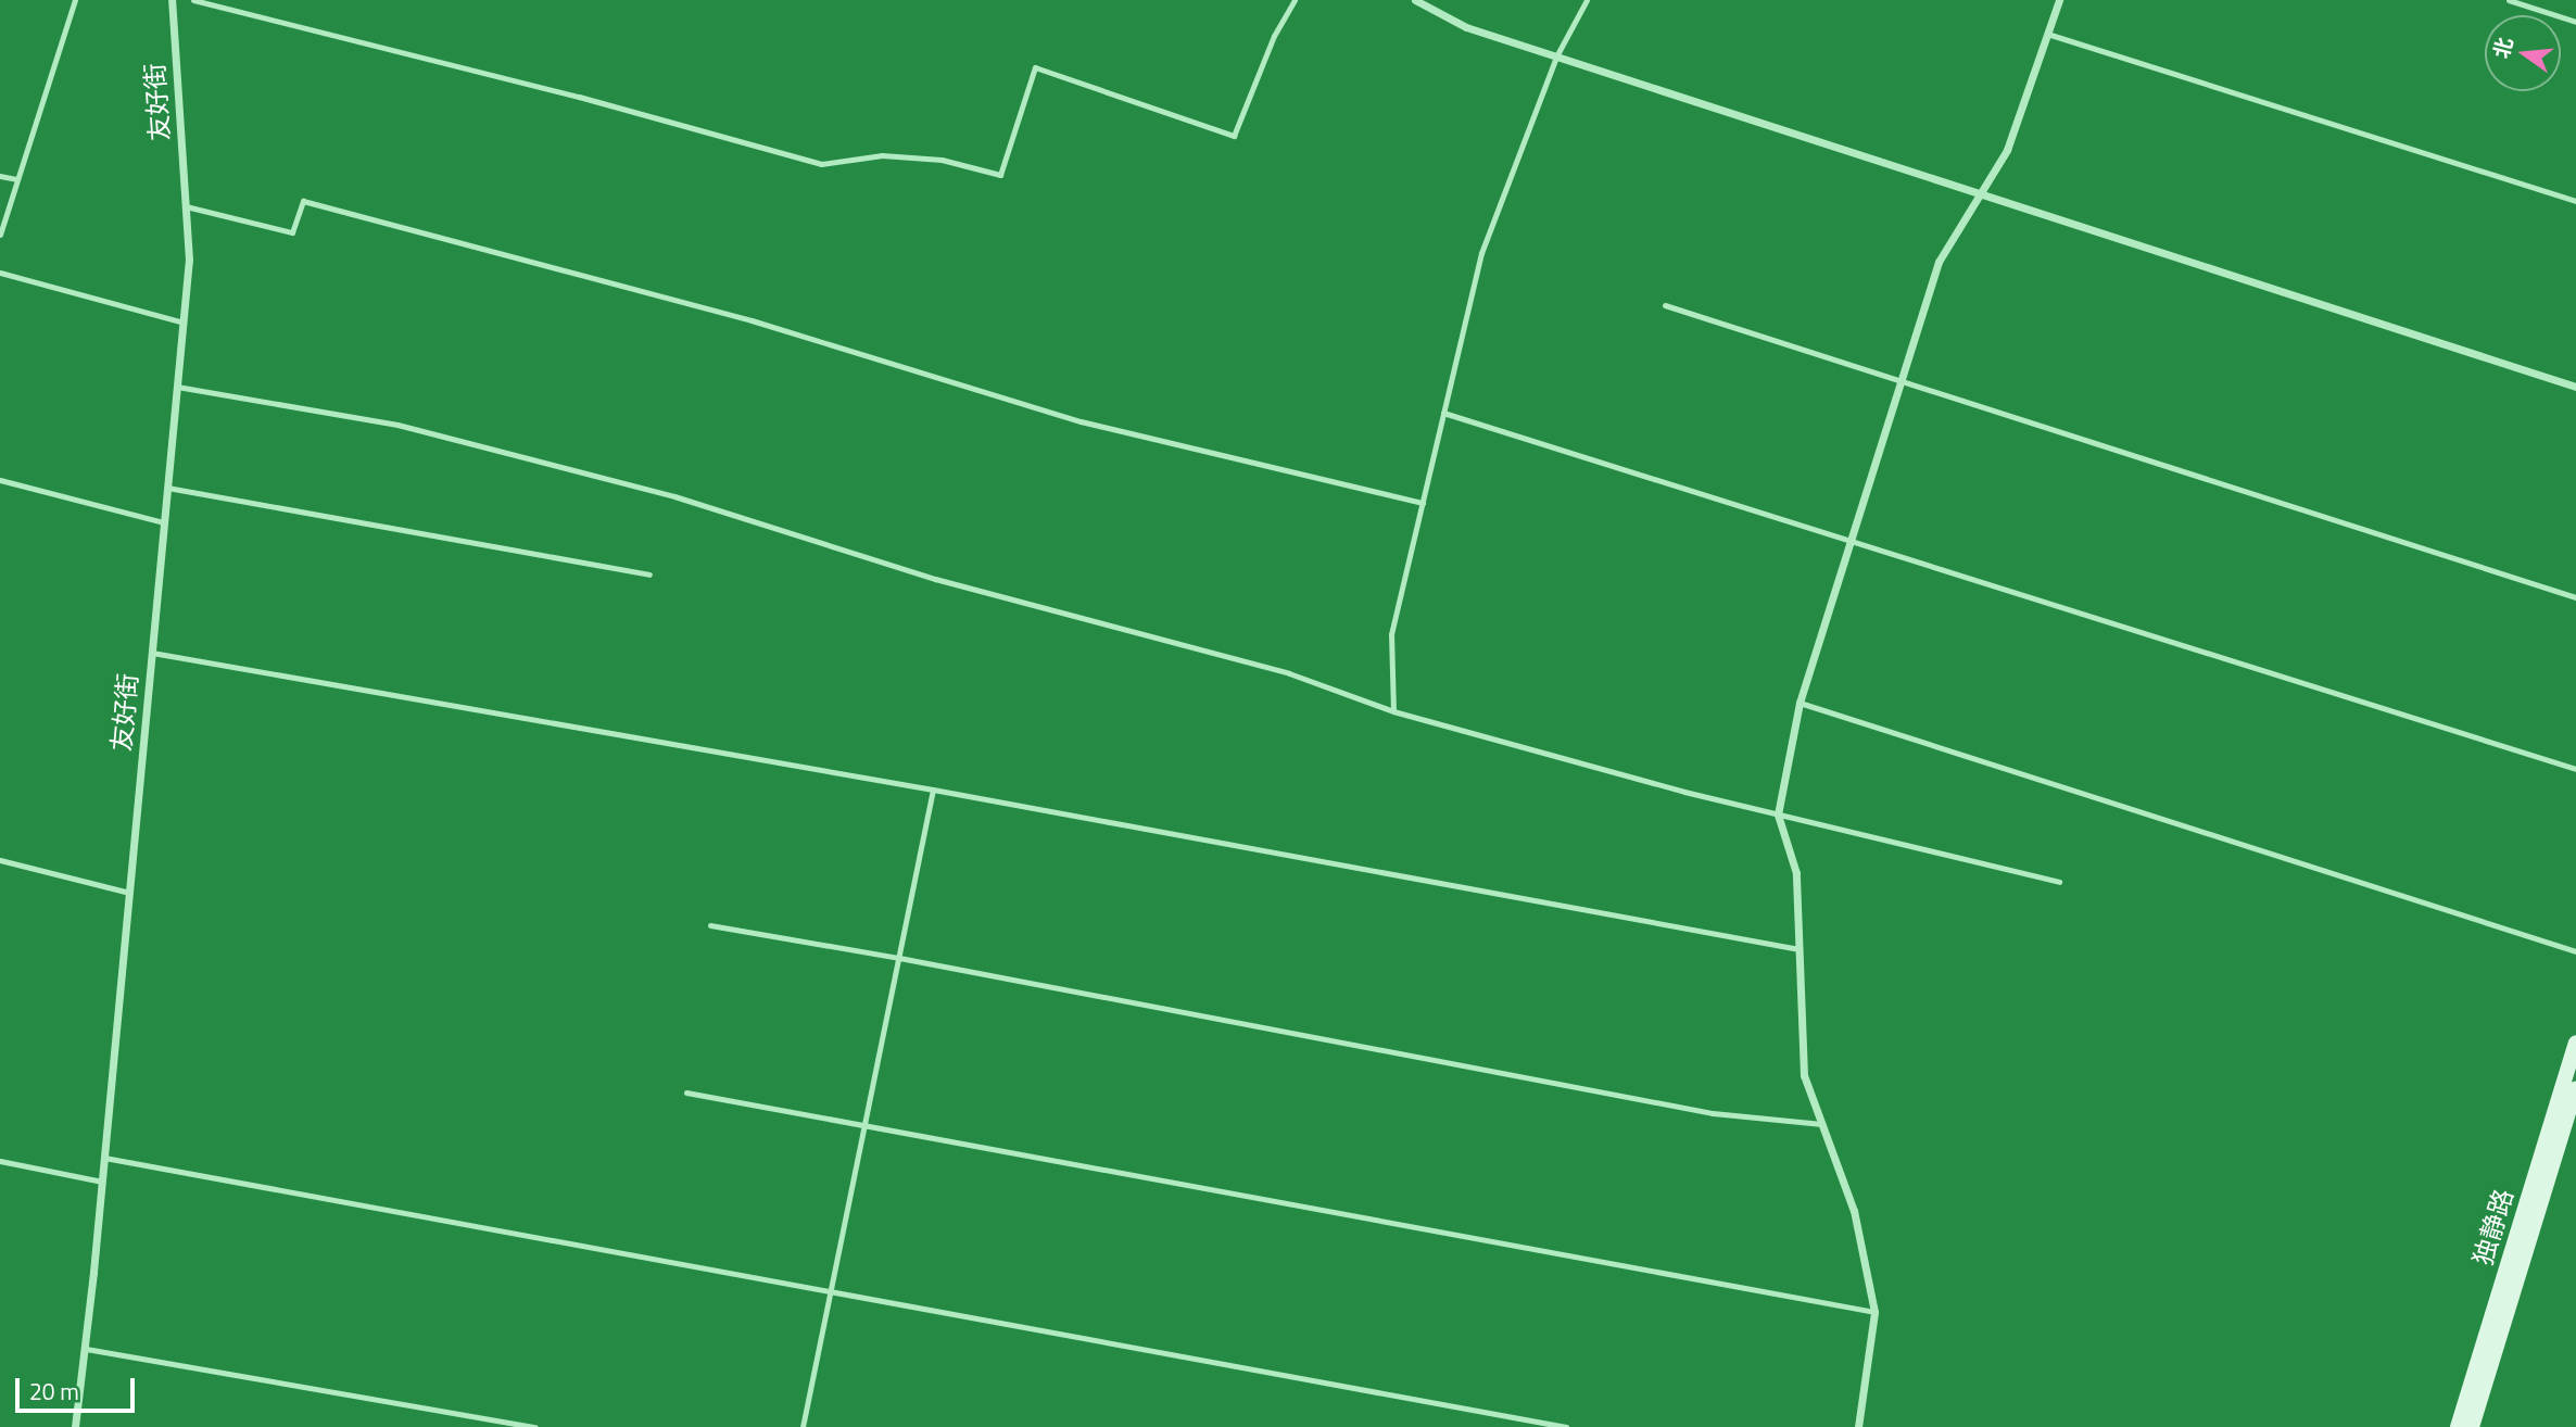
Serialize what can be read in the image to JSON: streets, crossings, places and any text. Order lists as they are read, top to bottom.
{
  "streets": {
    "street": ["友好街", "独静路"]
  },
  "scale_bar": "20 m",
  "north": "left"
}
